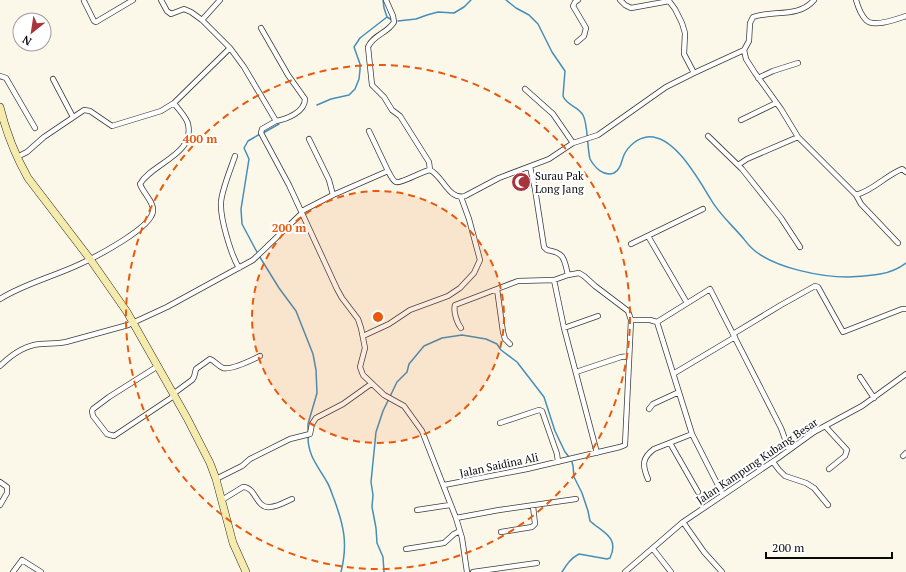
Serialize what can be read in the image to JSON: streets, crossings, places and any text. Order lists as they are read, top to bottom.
{
  "streets": {
    "street": ["Jalan Kampung Kubang Besar", "Jalan Saidina Ali"]
  },
  "places": {
    "mosque": ["Surau Pak Long Jang"]
  },
  "scale_bar": "200 m",
  "north": "bottom left",
  "rings": ["400 m", "200 m"]
}
